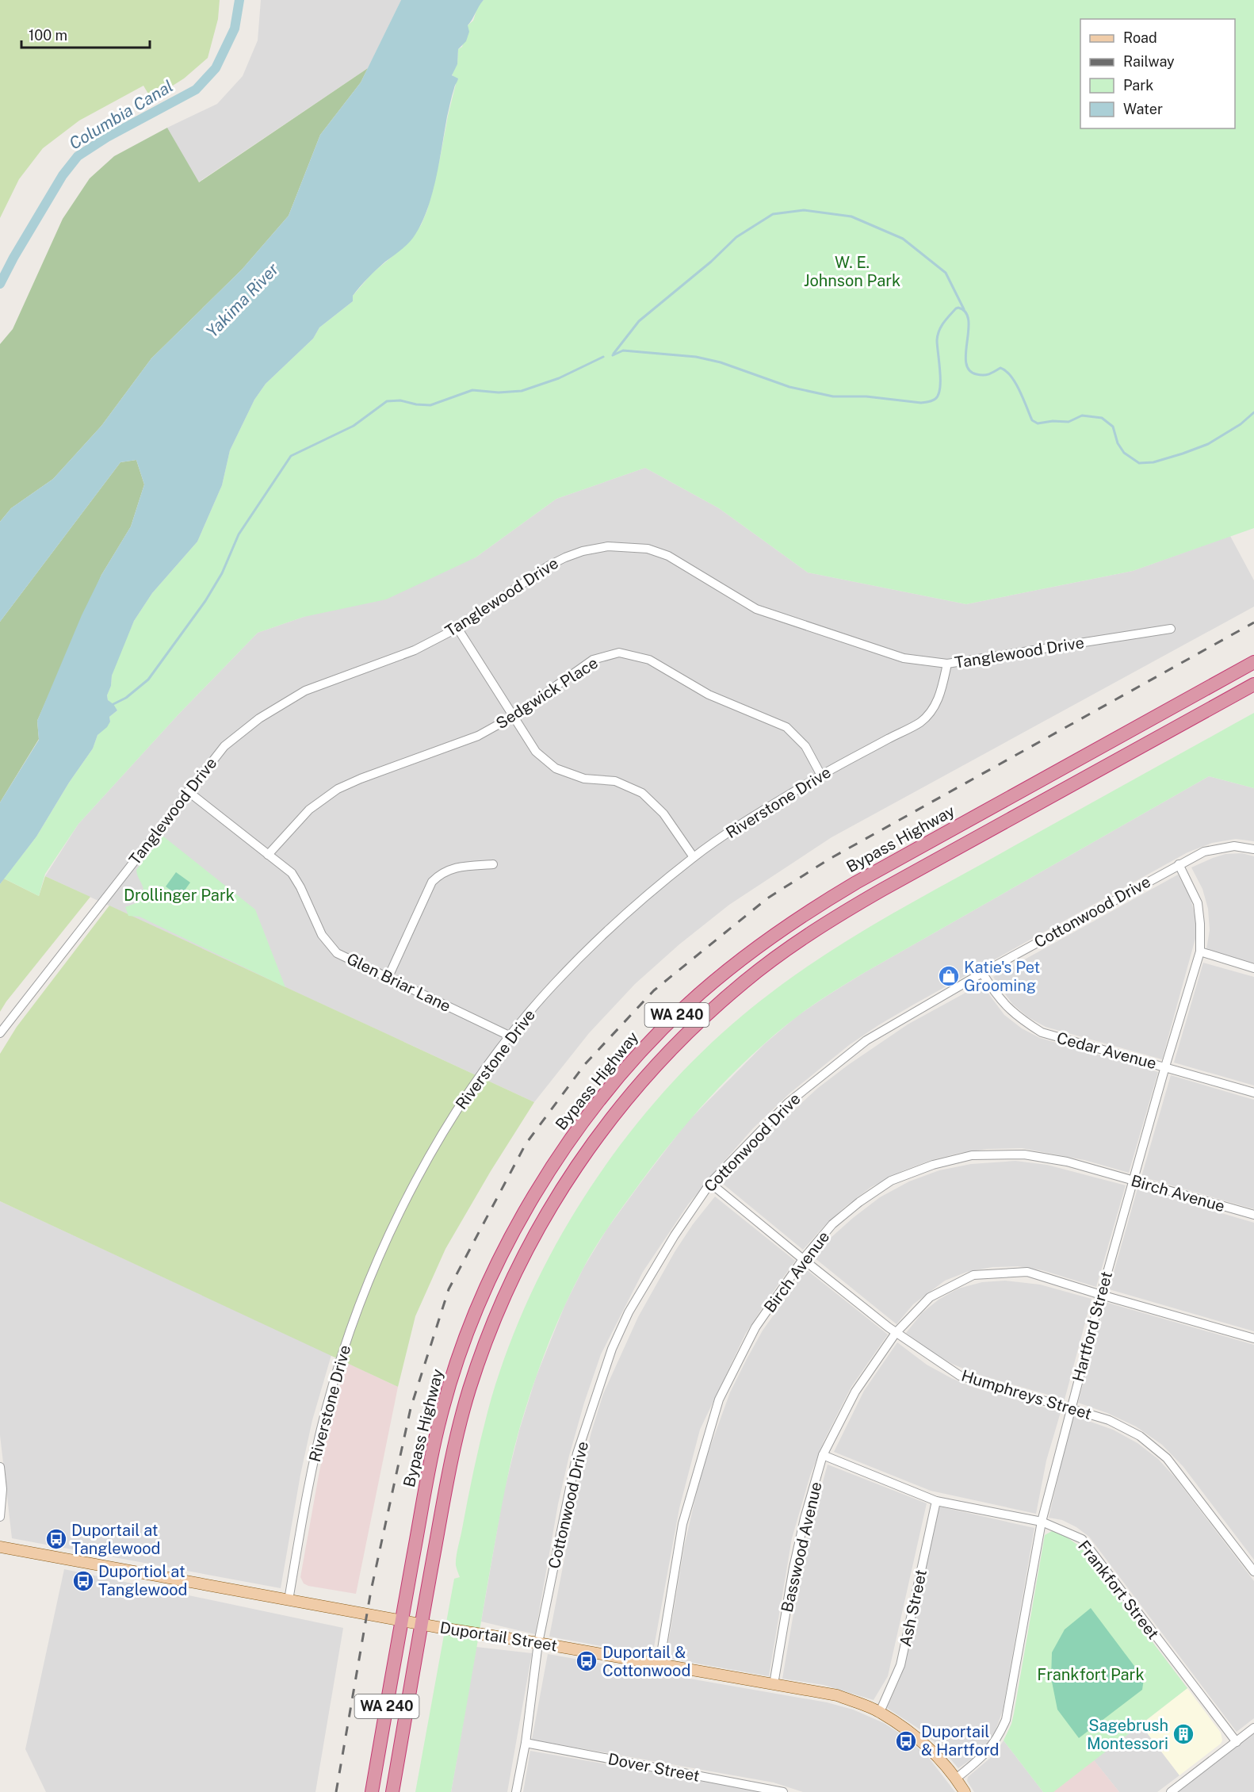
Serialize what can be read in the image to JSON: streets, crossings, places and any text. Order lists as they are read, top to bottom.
{
  "streets": {
    "highway": ["Bypass Highway", "WA 240"],
    "main road": ["Duportail Street"],
    "street": [
      "Tanglewood Drive",
      "Sedgwick Place",
      "Riverstone Drive",
      "Cottonwood Drive",
      "Glen Briar Lane",
      "Cedar Avenue",
      "Birch Avenue",
      "Hartford Street",
      "Humphreys Street",
      "Basswood Avenue",
      "Frankfort Street",
      "Ash Street",
      "Dover Street"
    ]
  },
  "crossings": [
    ["Tanglewood Drive", "Riverstone Drive"],
    ["Tanglewood Drive", "Glen Briar Lane"],
    ["Sedgwick Place", "Riverstone Drive"],
    ["Sedgwick Place", "Glen Briar Lane"],
    ["Riverstone Drive", "Glen Briar Lane"],
    ["Riverstone Drive", "Duportail Street"],
    ["Bypass Highway", "Duportail Street"],
    ["Cottonwood Drive", "Cedar Avenue"],
    ["Cottonwood Drive", "Hartford Street"],
    ["Cottonwood Drive", "Humphreys Street"],
    ["Cottonwood Drive", "Duportail Street"],
    ["Cottonwood Drive", "Dover Street"],
    ["WA 240", "Duportail Street"],
    ["Cedar Avenue", "Hartford Street"],
    ["Birch Avenue", "Hartford Street"],
    ["Birch Avenue", "Humphreys Street"],
    ["Birch Avenue", "Duportail Street"],
    ["Hartford Street", "Humphreys Street"],
    ["Hartford Street", "Basswood Avenue"],
    ["Hartford Street", "Frankfort Street"],
    ["Hartford Street", "Duportail Street"],
    ["Humphreys Street", "Basswood Avenue"],
    ["Basswood Avenue", "Frankfort Street"],
    ["Basswood Avenue", "Duportail Street"],
    ["Frankfort Street", "Ash Street"],
    ["Ash Street", "Duportail Street"]
  ],
  "water": ["Columbia Canal", "Yakima River"],
  "parks": ["W. E. Johnson Park", "Drollinger Park", "Frankfort Park"],
  "places": {
    "shop": ["Katie's Pet Grooming"],
    "bus stop": [
      "Duportail at Tanglewood",
      "Duportiol at Tanglewood",
      "Duportail & Cottonwood",
      "Duportail & Hartford"
    ],
    "building": ["Sagebrush Montessori"]
  },
  "legend": [
    "Road",
    "Railway",
    "Park",
    "Water"
  ],
  "scale_bar": "100 m"
}
